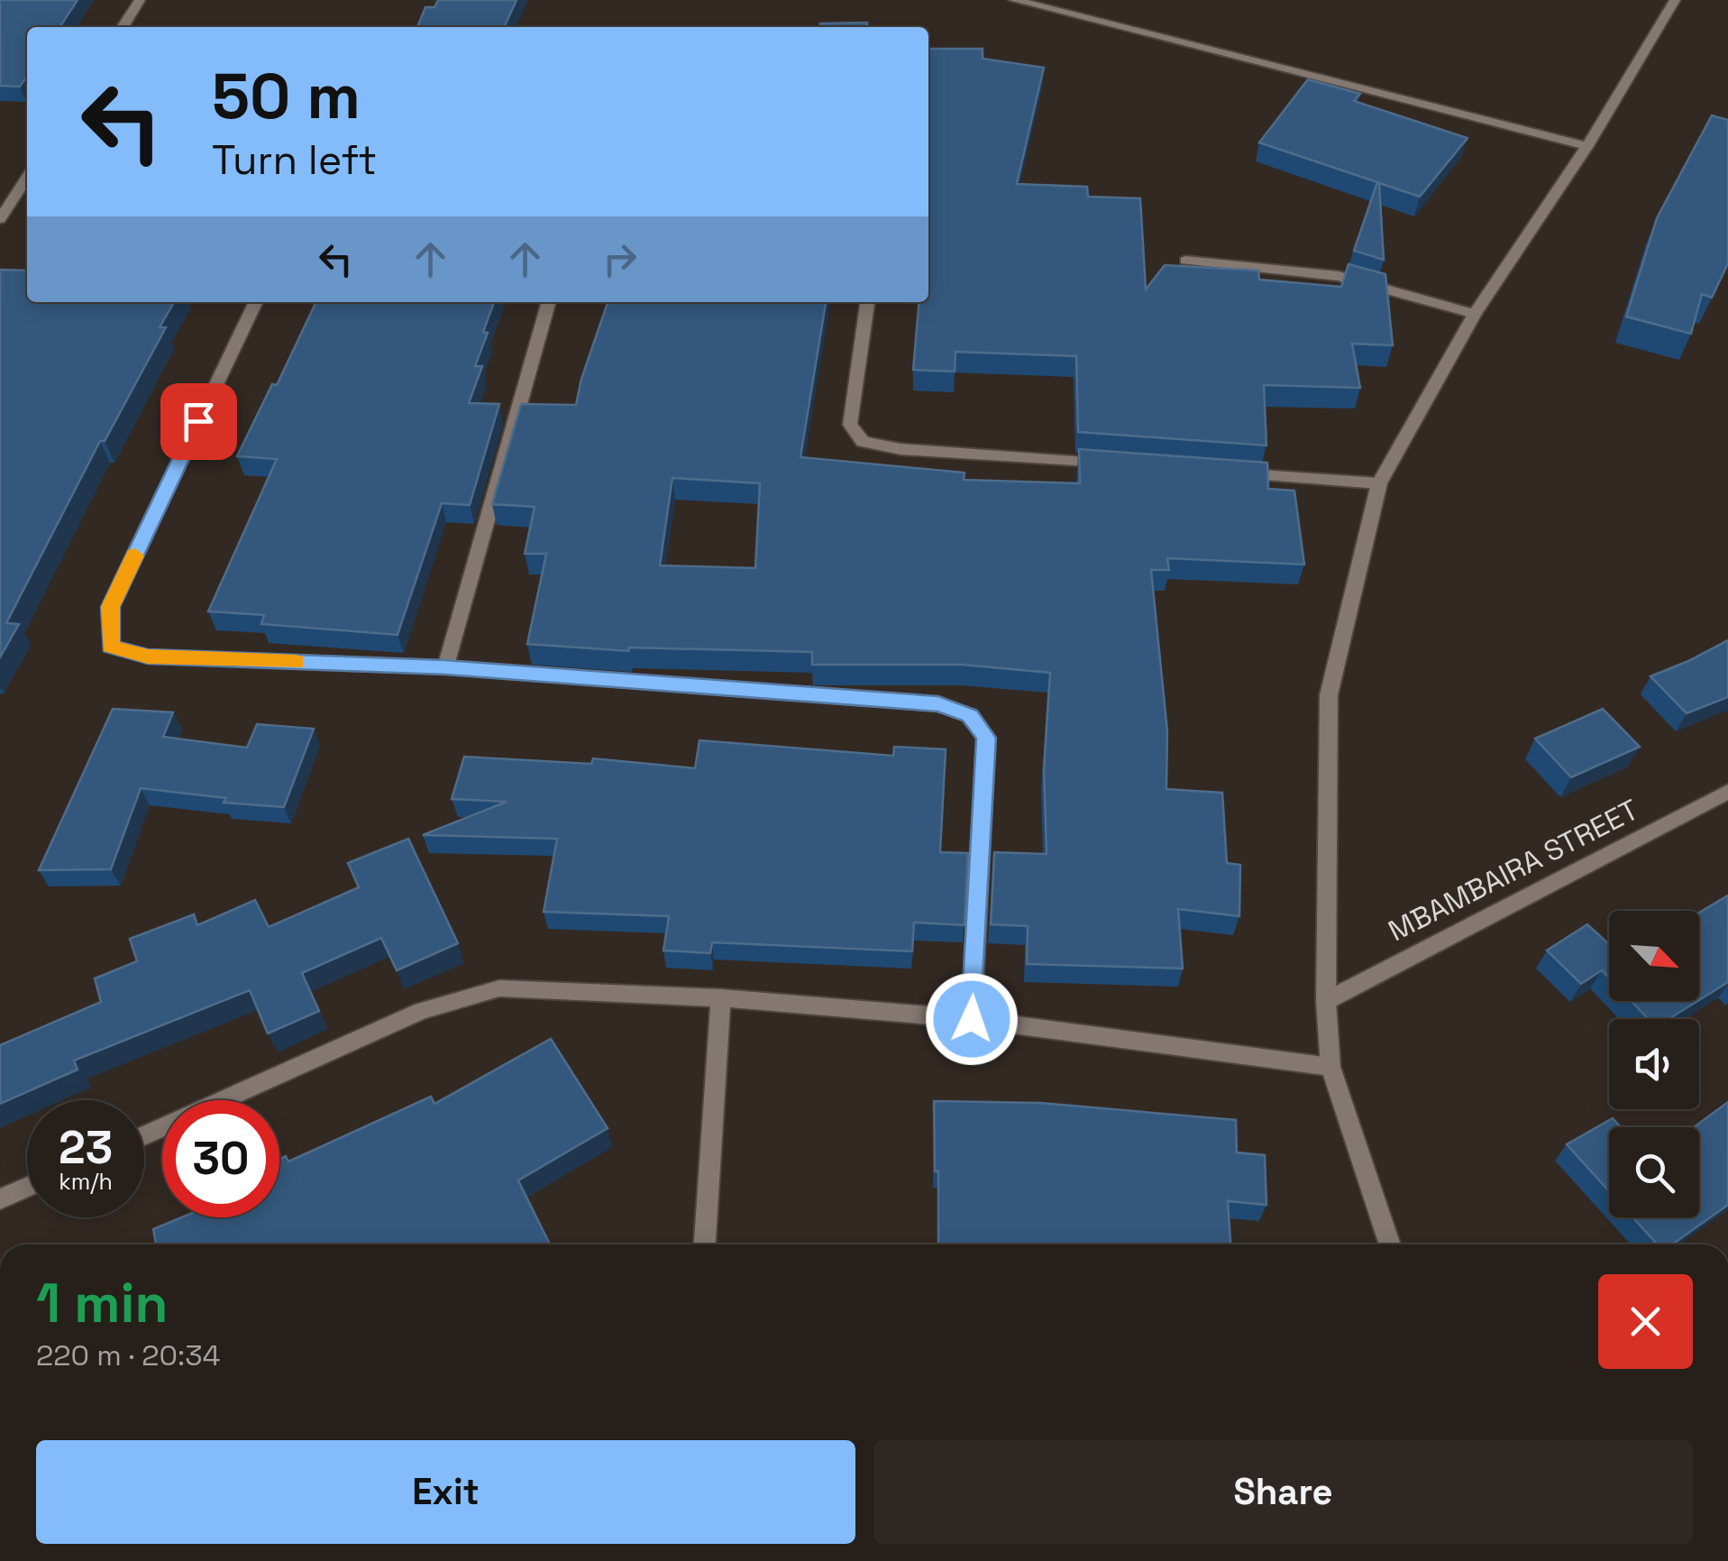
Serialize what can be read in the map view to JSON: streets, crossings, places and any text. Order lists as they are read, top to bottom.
{
  "streets": {
    "street": ["MBAMBAIRA STREET"]
  },
  "north": "bottom right",
  "page": {
    "turn": ["50 m", "Turn left"],
    "speed": "23 km/h",
    "limit": "30",
    "heading": ["1 min", "220 m · 20:34"],
    "buttons": ["Exit", "Share"]
  }
}
